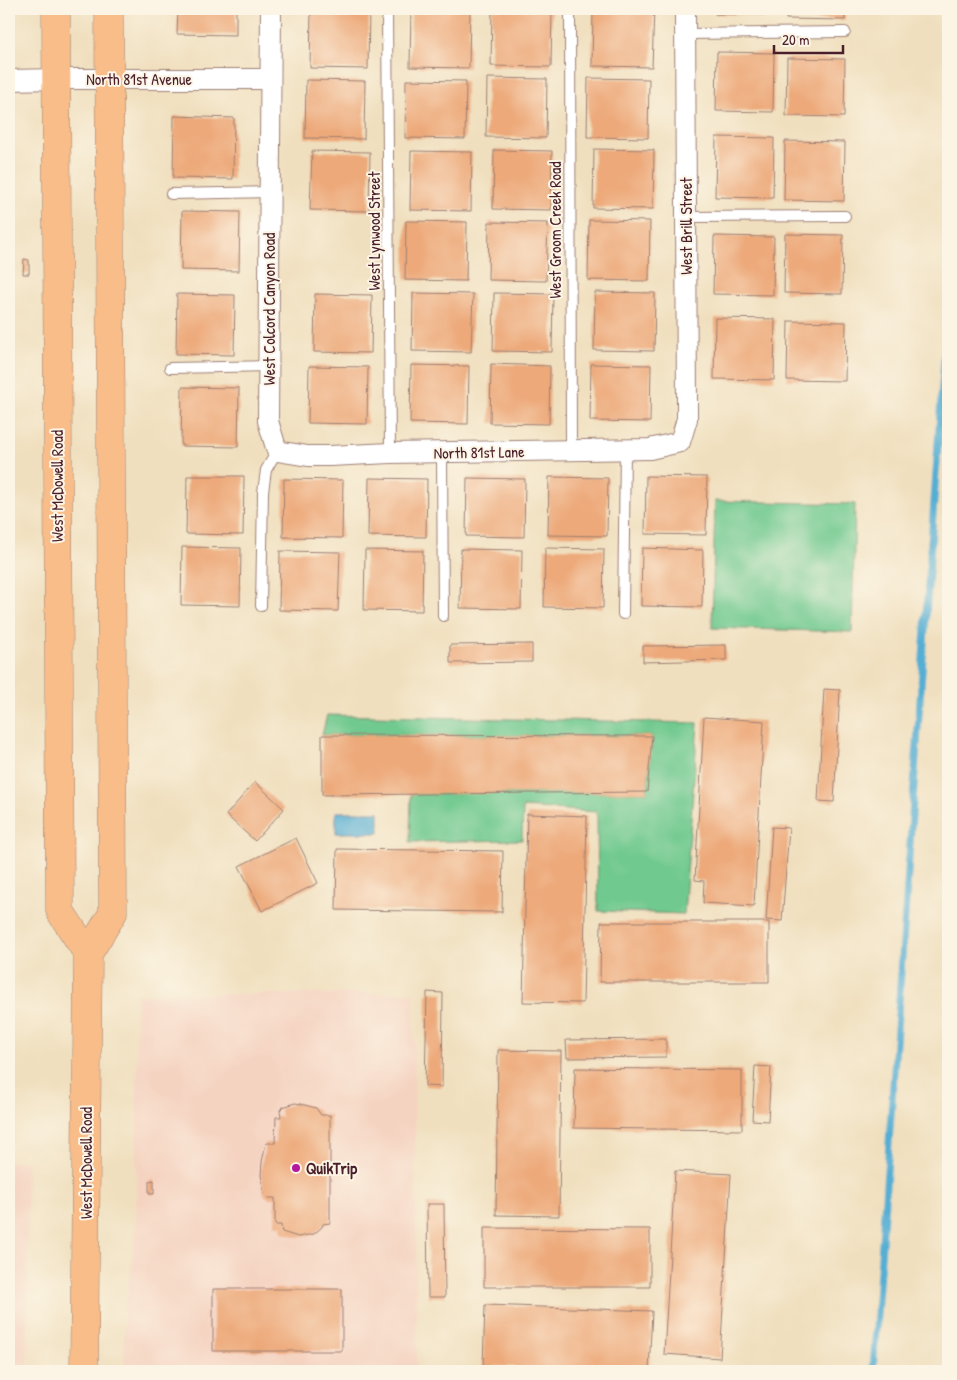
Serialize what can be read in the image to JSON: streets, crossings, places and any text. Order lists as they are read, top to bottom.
{
  "streets": {
    "main road": ["West McDowell Road"],
    "street": [
      "North 81st Avenue",
      "West Brill Street",
      "West Colcord Canyon Road",
      "North 81st Lane"
    ],
    "lane": ["West Groom Creek Road", "West Lynwood Street"]
  },
  "crossings": [
    ["North 81st Avenue", "West Colcord Canyon Road"],
    ["North 81st Avenue", "West McDowell Road"],
    ["West Brill Street", "North 81st Lane"],
    ["West Groom Creek Road", "North 81st Lane"],
    ["West Lynwood Street", "North 81st Lane"],
    ["West Colcord Canyon Road", "North 81st Lane"]
  ],
  "places": ["QuikTrip"],
  "scale_bar": "20 m"
}
